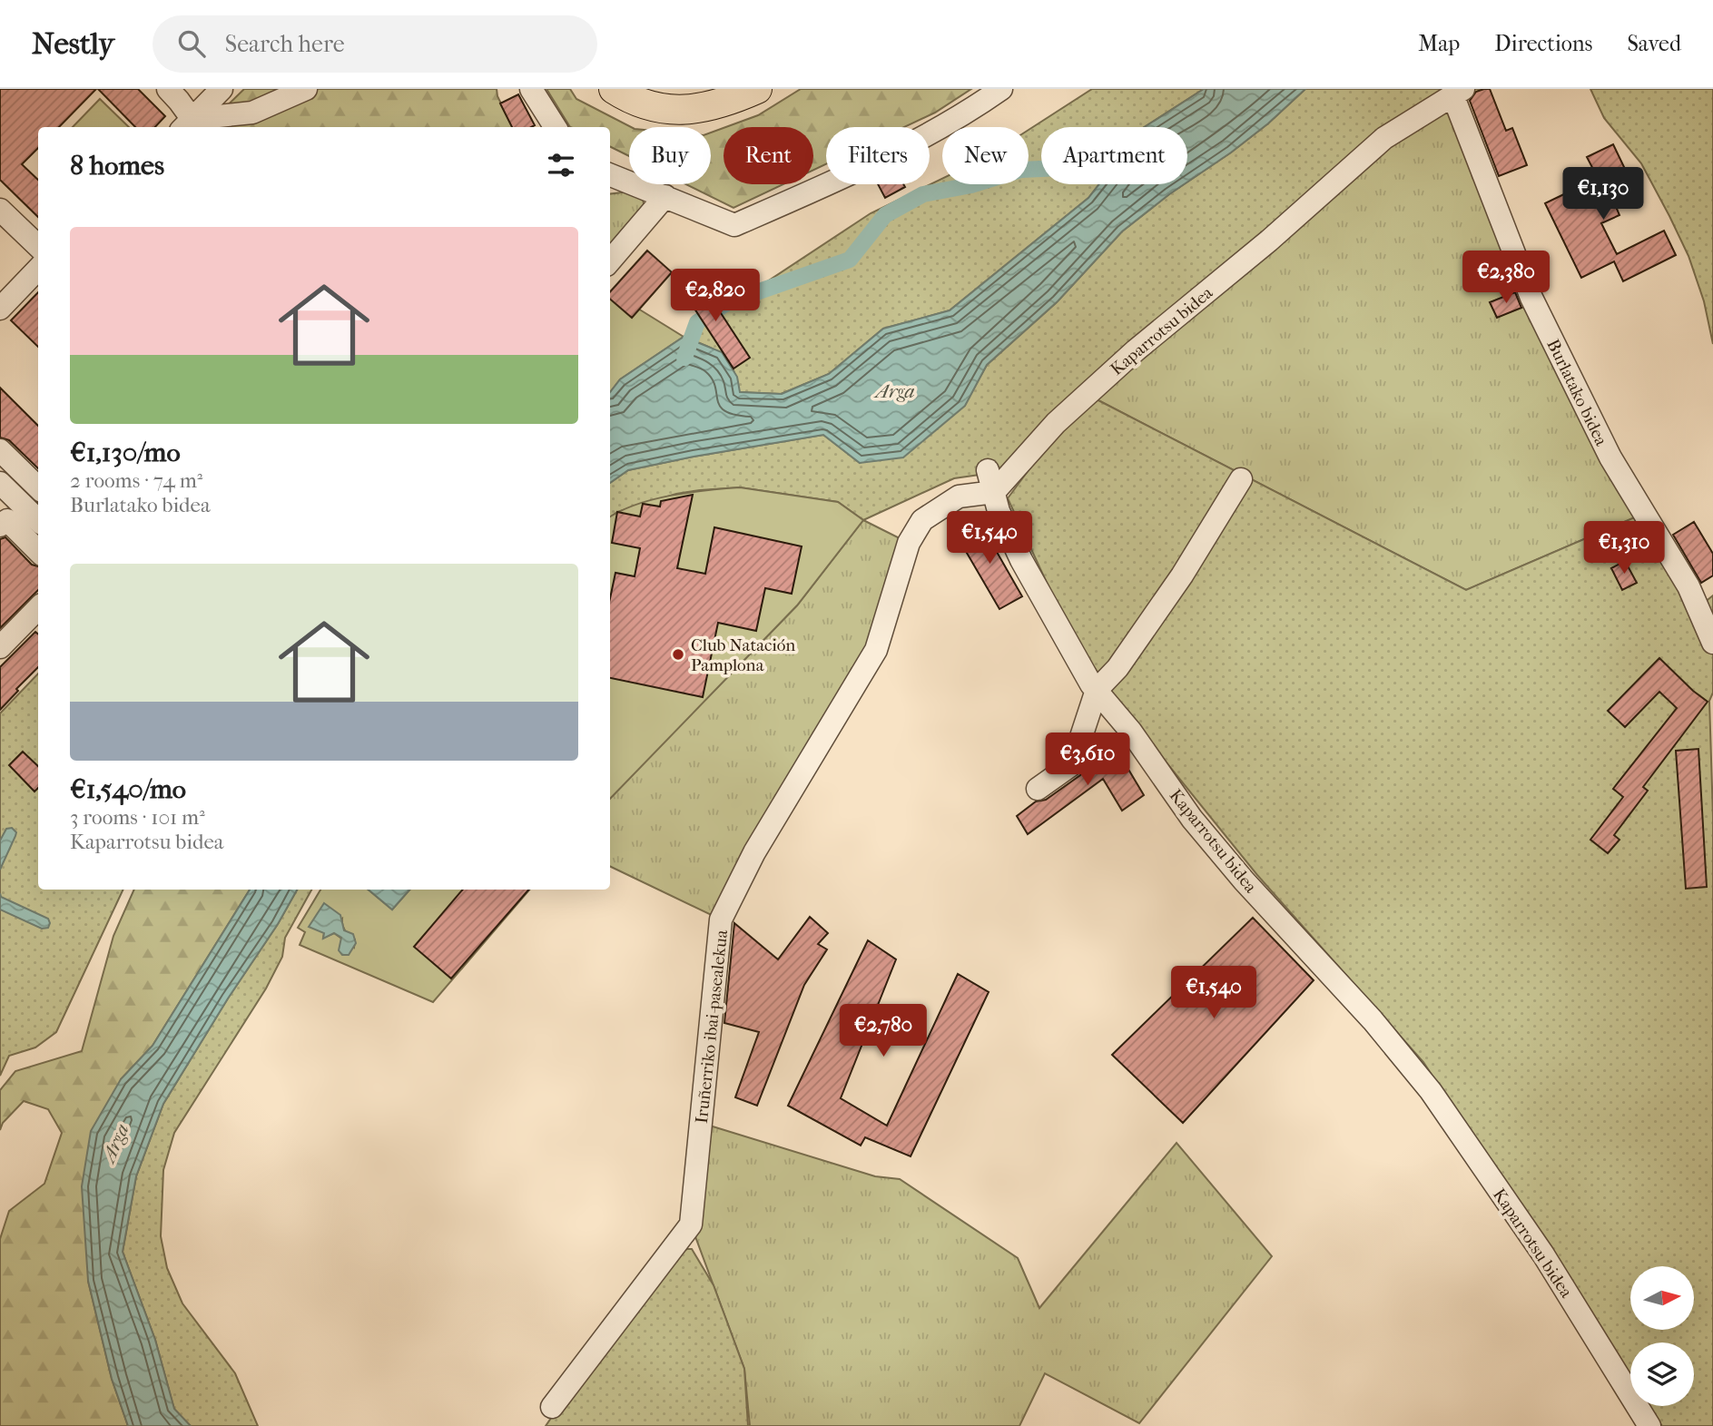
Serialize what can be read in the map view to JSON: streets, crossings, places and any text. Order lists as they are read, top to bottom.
{
  "streets": {
    "street": ["Kaparrotsu bidea", "Burlatako bidea", "Iruñerriko ibai-pasealekua"]
  },
  "crossings": [
    ["Kaparrotsu bidea", "Burlatako bidea"],
    ["Kaparrotsu bidea", "Iruñerriko ibai-pasealekua"]
  ],
  "water": ["Arga"],
  "places": ["Club Natación Pamplona"],
  "north": "right",
  "page": {
    "header": "Nestly",
    "search": "Search here",
    "nav": ["Map", "Directions", "Saved"],
    "chip": [
      "Buy",
      "Rent",
      "Filters",
      "New",
      "Apartment"
    ],
    "heading": "8 homes",
    "price": [
      "€1,130",
      "€2,380",
      "€2,820",
      "€1,540",
      "€1,310",
      "€3,610",
      "€1,540",
      "€2,780"
    ],
    "list": [
      {
        "name": "€1,130/mo",
        "note": "2 rooms · 74 m² · Burlatako bidea"
      },
      {
        "name": "€1,540/mo",
        "note": "3 rooms · 101 m² · Kaparrotsu bidea"
      }
    ]
  }
}
